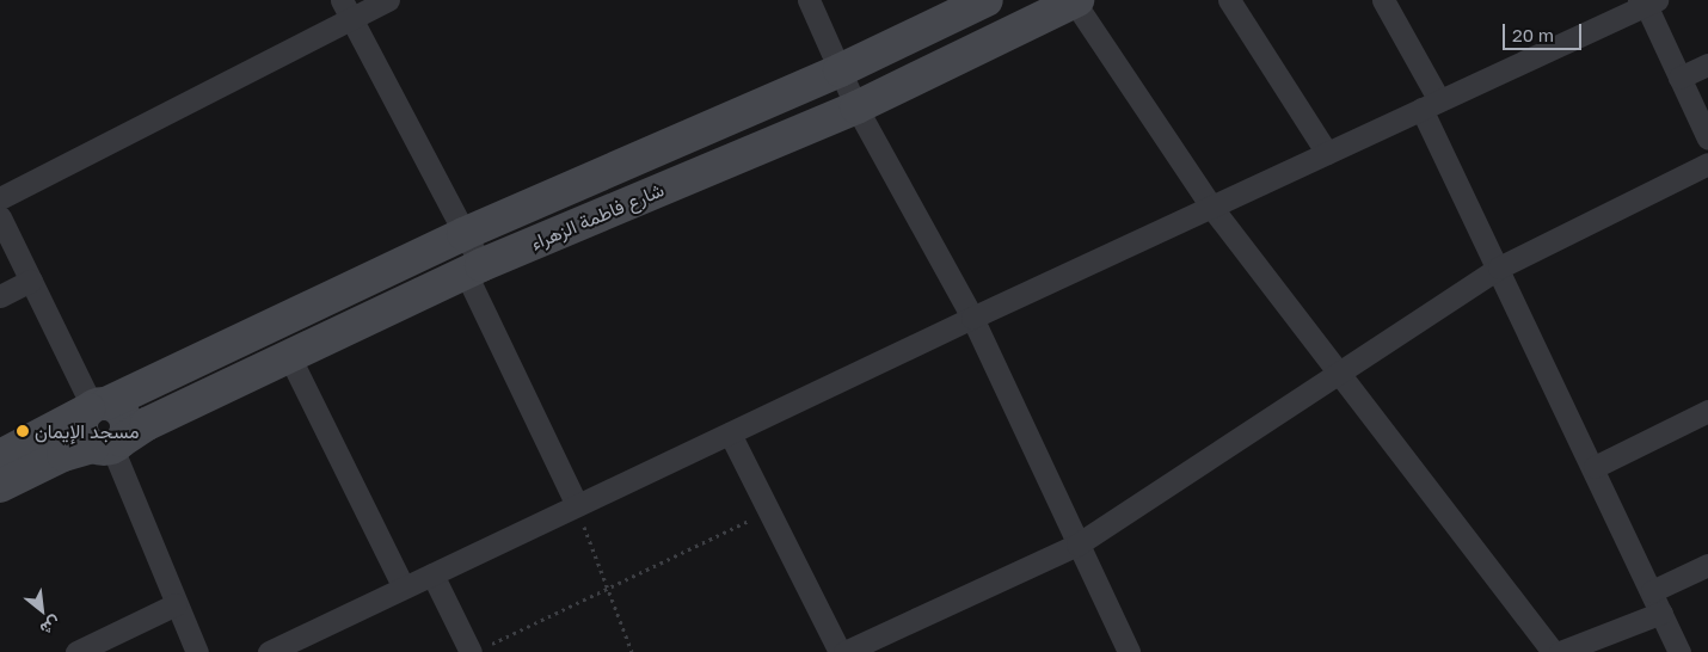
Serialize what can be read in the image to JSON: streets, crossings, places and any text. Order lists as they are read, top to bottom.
{
  "streets": {
    "main road": ["شارع فاطمة الزهراء"]
  },
  "places": ["مسجد الإيمان"],
  "scale_bar": "20 m",
  "north": "bottom right"
}
